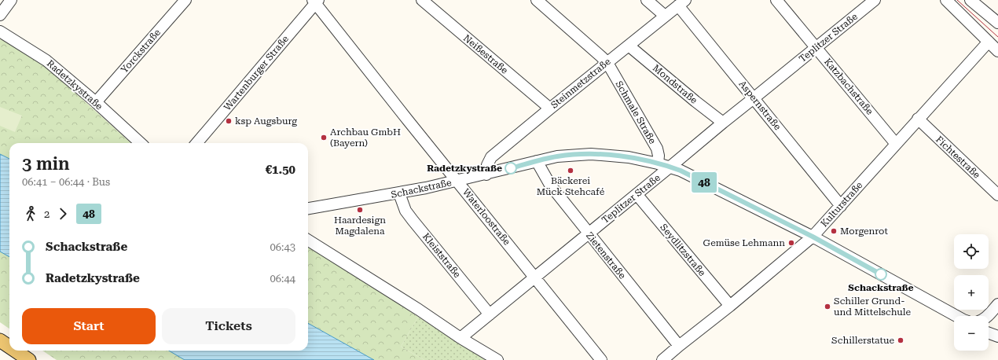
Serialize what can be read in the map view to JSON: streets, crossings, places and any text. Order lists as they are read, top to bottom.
{
  "streets": {
    "street": [
      "Teplitzer Straße",
      "Yorckstraße",
      "Neißestraße",
      "Wartenburger Straße",
      "Steinmetzstraße",
      "Mondstraße",
      "Radetzkystraße",
      "Katzbachstraße",
      "Aspernstraße",
      "Schmale Straße",
      "Fichtestraße",
      "Schackstraße",
      "Kulturstraße",
      "Waterloostraße",
      "Seydlitzstraße",
      "Kleiststraße",
      "Zietenstraße"
    ]
  },
  "crossings": [
    ["Teplitzer Straße", "Mondstraße"],
    ["Teplitzer Straße", "Katzbachstraße"],
    ["Teplitzer Straße", "Aspernstraße"],
    ["Teplitzer Straße", "Schackstraße"],
    ["Teplitzer Straße", "Waterloostraße"],
    ["Teplitzer Straße", "Seydlitzstraße"],
    ["Teplitzer Straße", "Kleiststraße"],
    ["Teplitzer Straße", "Zietenstraße"],
    ["Yorckstraße", "Radetzkystraße"],
    ["Neißestraße", "Steinmetzstraße"],
    ["Wartenburger Straße", "Waterloostraße"],
    ["Steinmetzstraße", "Mondstraße"],
    ["Steinmetzstraße", "Aspernstraße"],
    ["Steinmetzstraße", "Schmale Straße"],
    ["Steinmetzstraße", "Schackstraße"],
    ["Katzbachstraße", "Kulturstraße"],
    ["Aspernstraße", "Kulturstraße"],
    ["Schmale Straße", "Schackstraße"],
    ["Fichtestraße", "Kulturstraße"],
    ["Schackstraße", "Kulturstraße"],
    ["Schackstraße", "Waterloostraße"],
    ["Schackstraße", "Kleiststraße"],
    ["Schackstraße", "Zietenstraße"],
    ["Kulturstraße", "Seydlitzstraße"],
    ["Kulturstraße", "Zietenstraße"]
  ],
  "places": [
    "ksp Augsburg",
    "Archbau GmbH (Bayern)",
    "Radetzkystraße",
    "Bäckerei Mück Stehcafé",
    "Haardesign Magdalena",
    "Morgenrot",
    "Gemüse Lehmann",
    "Schackstraße",
    "Schiller Grund- und Mittelschule",
    "Schillerstatue"
  ],
  "lines": ["bus line 48"],
  "page": {
    "on_map": "48",
    "heading": ["3 min", "06:41 – 06:44 · Bus", "€1.50"],
    "legs": ["2", "48"],
    "list": [
      {
        "name": "Schackstraße",
        "value": "06:43"
      },
      {
        "name": "Radetzkystraße",
        "value": "06:44"
      }
    ],
    "map_buttons": ["+", "−"],
    "buttons": ["Start", "Tickets"]
  }
}
